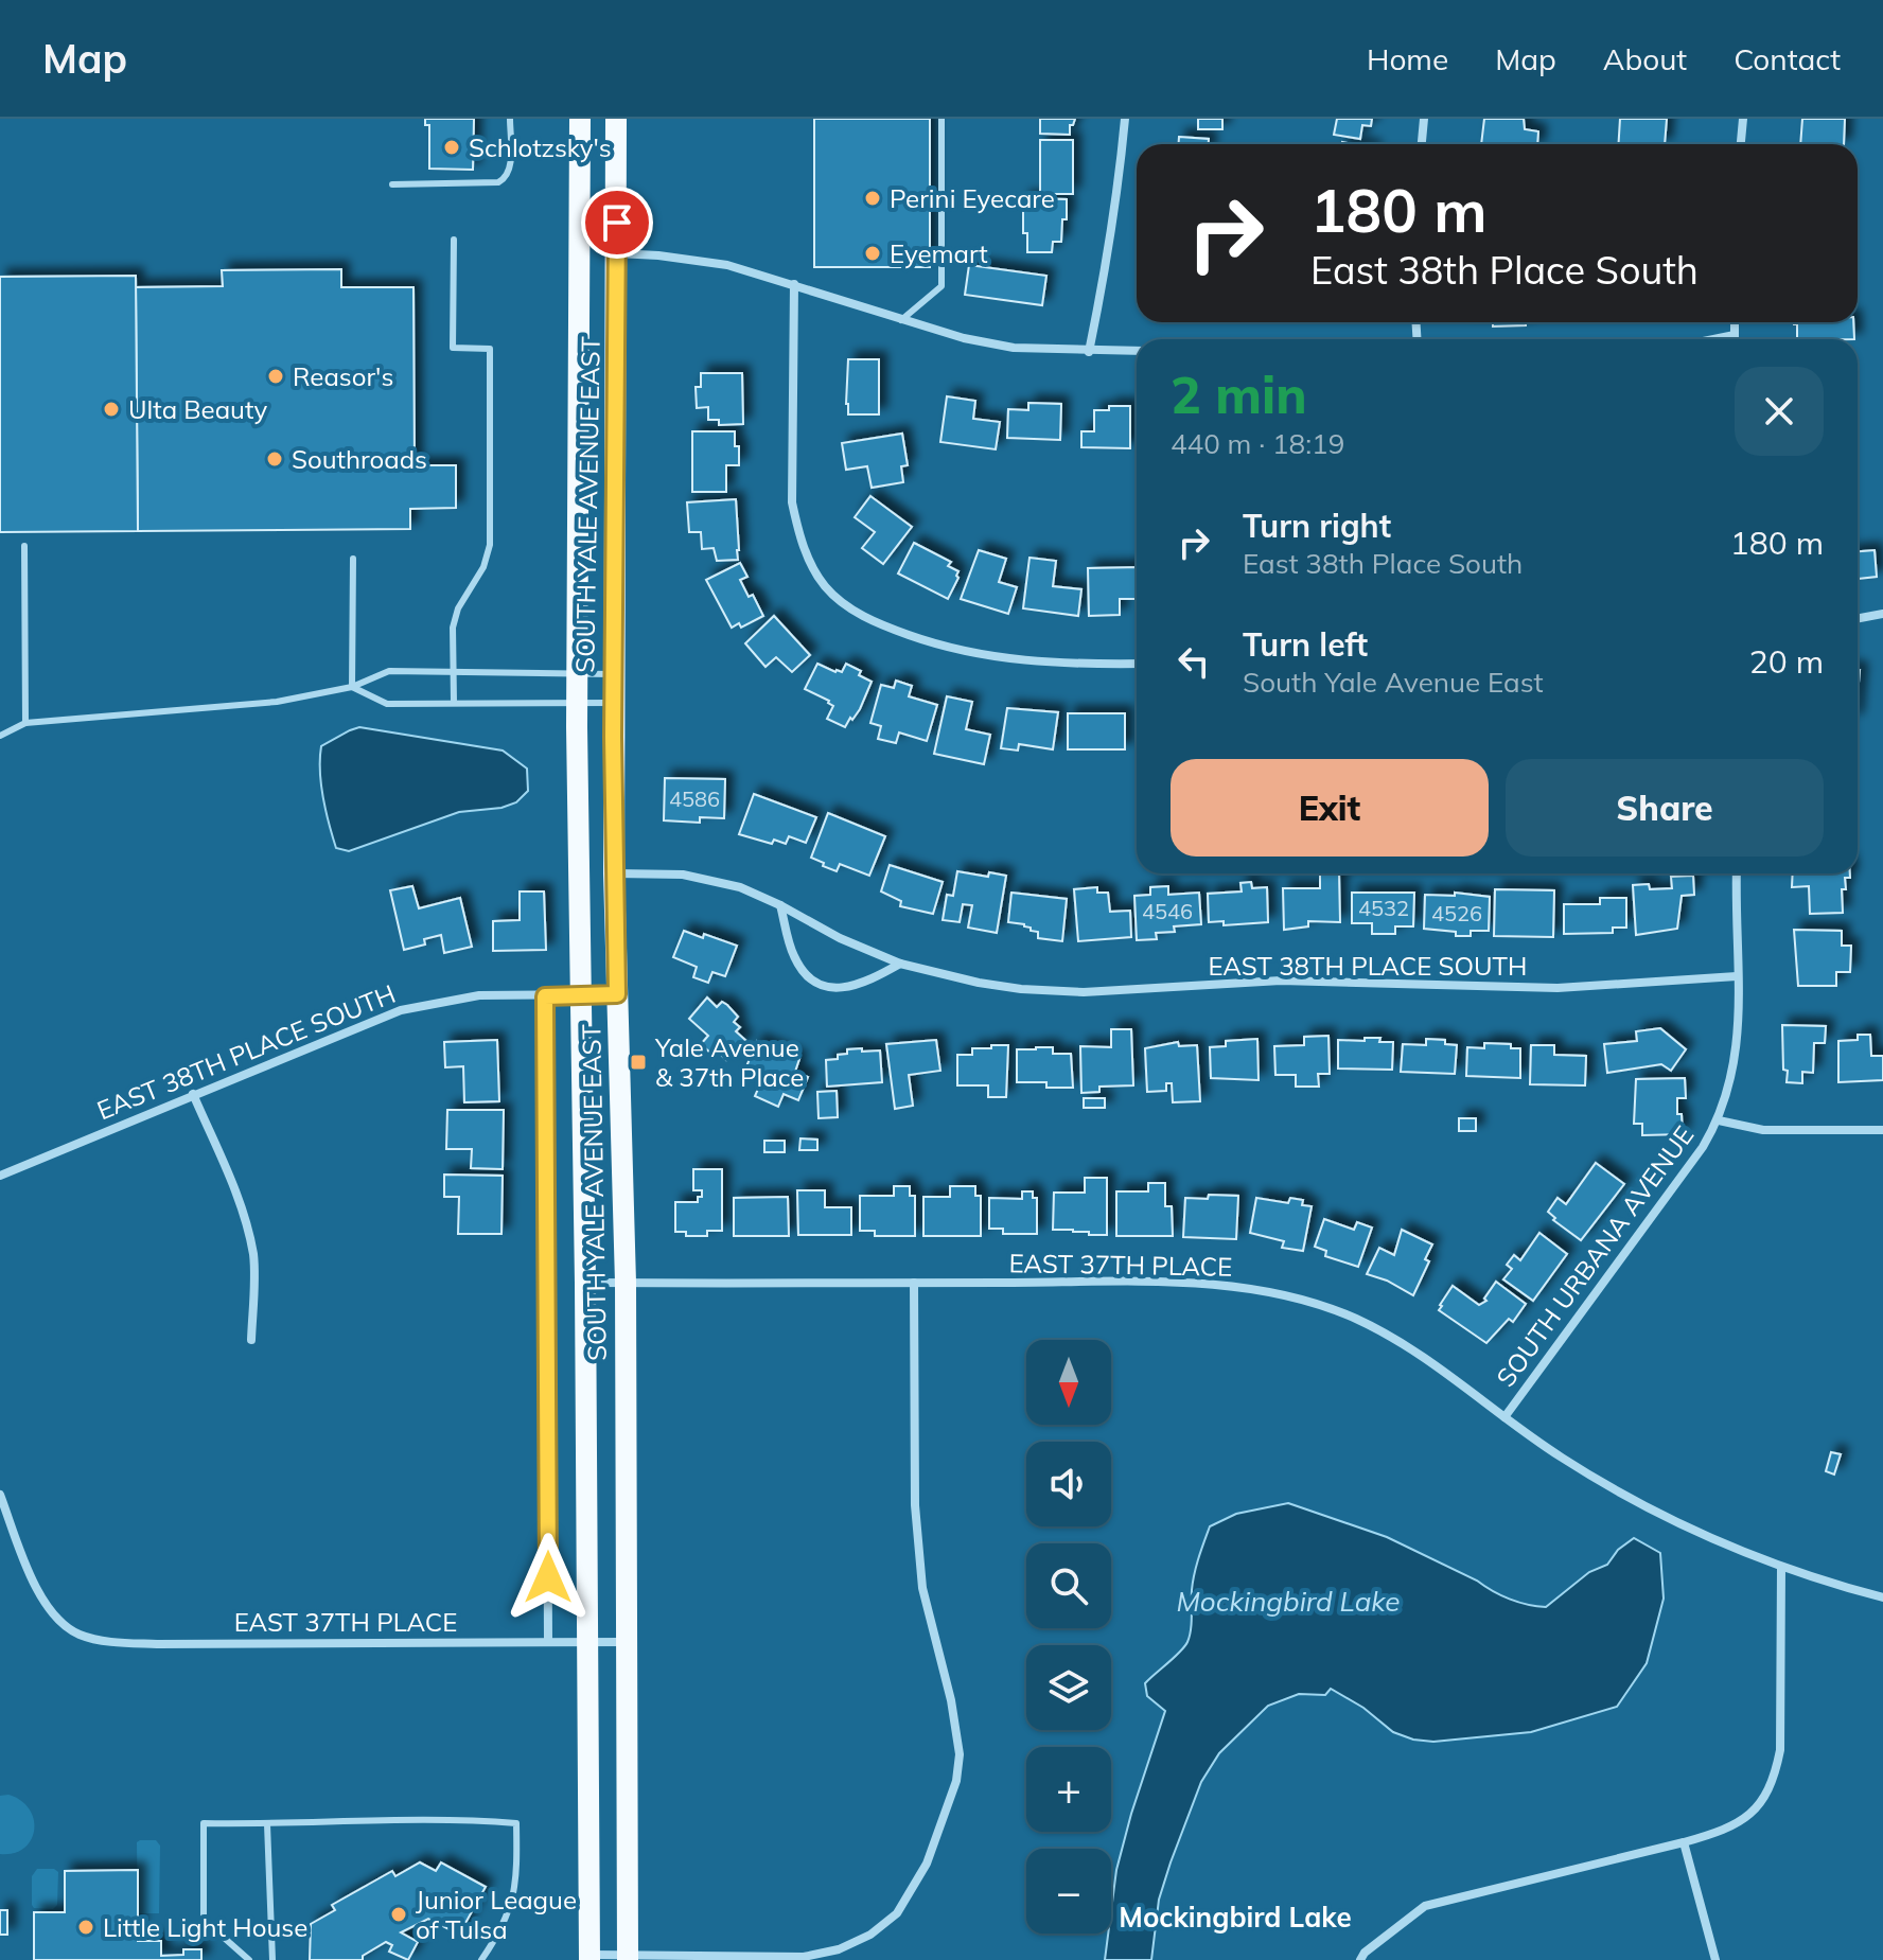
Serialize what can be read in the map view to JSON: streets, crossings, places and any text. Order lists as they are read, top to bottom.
{
  "streets": {
    "main road": ["SOUTH YALE AVENUE EAST"],
    "street": ["EAST 38TH PLACE SOUTH", "SOUTH URBANA AVENUE", "EAST 37TH PLACE"]
  },
  "crossings": [
    ["SOUTH YALE AVENUE EAST", "EAST 38TH PLACE SOUTH"],
    ["SOUTH YALE AVENUE EAST", "EAST 37TH PLACE"],
    ["EAST 38TH PLACE SOUTH", "SOUTH URBANA AVENUE"],
    ["SOUTH URBANA AVENUE", "EAST 37TH PLACE"]
  ],
  "districts": ["Mockingbird Lake"],
  "water": ["Mockingbird Lake"],
  "places": {
    "other": [
      "Schlotzsky's",
      "Perini Eyecare",
      "Eyemart",
      "Reasor's",
      "Ulta Beauty",
      "Southroads",
      "Junior League of Tulsa",
      "Little Light House"
    ],
    "transit": ["Yale Avenue & 37th Place"]
  },
  "house_numbers": [
    "4586",
    "4532",
    "4546",
    "4526"
  ],
  "north": "bottom",
  "page": {
    "header": "Map",
    "nav": [
      "Home",
      "Map",
      "About",
      "Contact"
    ],
    "turn": ["180 m", "East 38th Place South"],
    "heading": ["2 min", "440 m · 18:19"],
    "list": [
      {
        "name": "Turn right",
        "note": "East 38th Place South",
        "value": "180 m"
      },
      {
        "name": "Turn left",
        "note": "South Yale Avenue East",
        "value": "20 m"
      }
    ],
    "buttons": ["Exit", "Share"],
    "map_buttons": ["+", "−"]
  }
}
